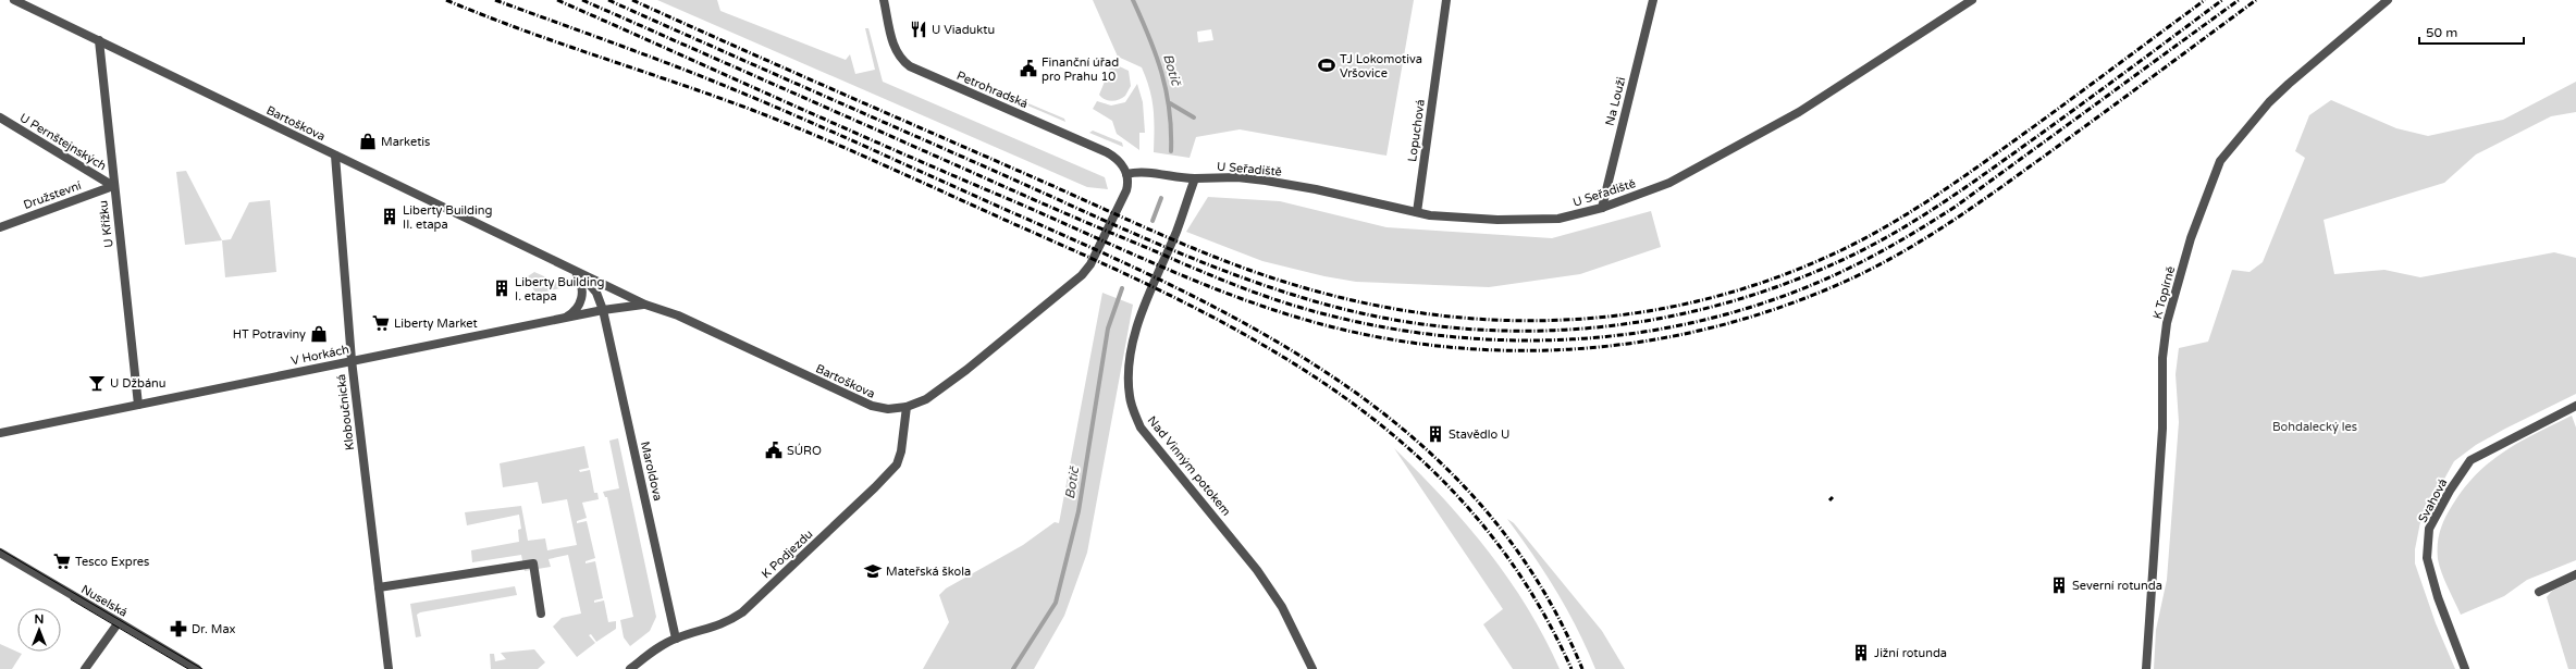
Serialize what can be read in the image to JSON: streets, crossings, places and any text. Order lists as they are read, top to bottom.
{
  "streets": {
    "street": [
      "Petrohradská",
      "Na Louži",
      "Bartoškova",
      "Lopuchová",
      "U Pernštejnských",
      "U Seřadiště",
      "Družstevní",
      "U Křížku",
      "K Topírně",
      "V Horkách",
      "Kloboučnická",
      "Nad Vinným potokem",
      "Maroldova",
      "Svahová",
      "K Podjezdu",
      "Nuselská"
    ]
  },
  "crossings": [
    ["Petrohradská", "Bartoškova"],
    ["Na Louži", "U Seřadiště"],
    ["Bartoškova", "U Křížku"],
    ["Bartoškova", "V Horkách"],
    ["Bartoškova", "Kloboučnická"],
    ["Bartoškova", "Maroldova"],
    ["Bartoškova", "K Podjezdu"],
    ["Lopuchová", "U Seřadiště"],
    ["U Pernštejnských", "Družstevní"],
    ["U Pernštejnských", "U Křížku"],
    ["U Seřadiště", "Nad Vinným potokem"],
    ["Družstevní", "U Křížku"],
    ["U Křížku", "V Horkách"],
    ["V Horkách", "Kloboučnická"],
    ["V Horkách", "Maroldova"],
    ["Maroldova", "K Podjezdu"]
  ],
  "water": ["Botič"],
  "parks": ["Bohdalecký les"],
  "places": {
    "restaurant": ["U Viaduktu"],
    "sports": ["TJ Lokomotiva Vršovice"],
    "public building": ["Finanční úřad pro Prahu 10", "SÚRO"],
    "shop": ["Marketis", "HT Potraviny"],
    "building": [
      "Liberty Building II. etapa",
      "Liberty Building I. etapa",
      "Stavědlo U",
      "Severní rotunda",
      "Jižní rotunda"
    ],
    "supermarket": ["Liberty Market", "Tesco Expres"],
    "bar": ["U Džbánu"],
    "school or university": ["Mateřská škola"],
    "pharmacy": ["Dr. Max"]
  },
  "scale_bar": "50 m",
  "north": "top"
}
